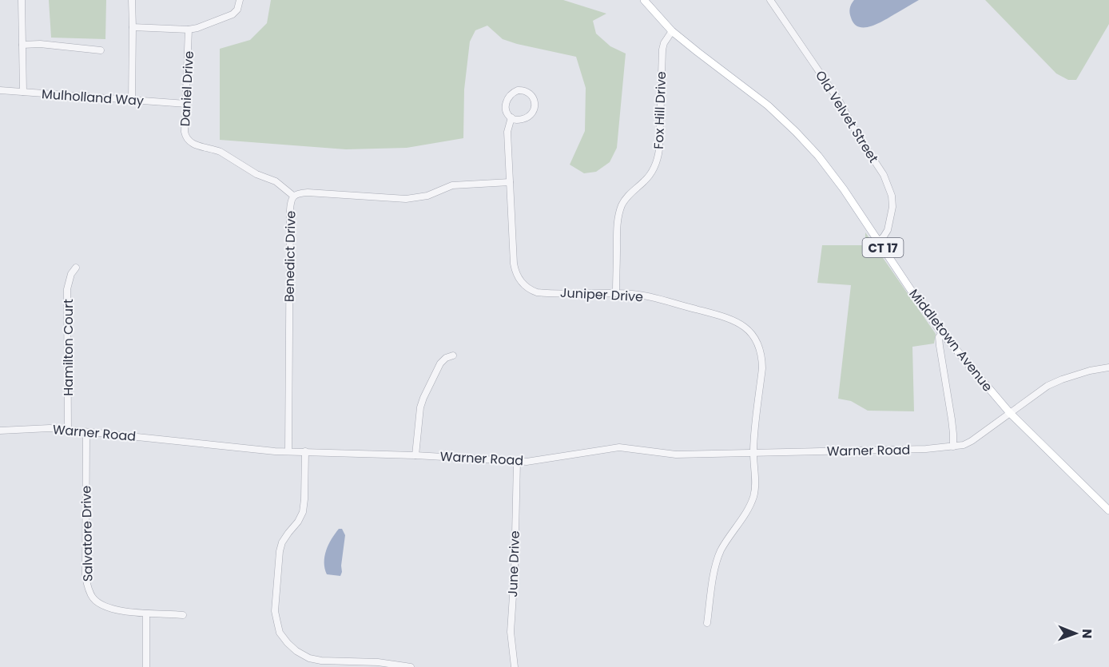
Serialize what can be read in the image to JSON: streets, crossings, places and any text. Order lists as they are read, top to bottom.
{
  "streets": {
    "main road": ["CT 17", "Middletown Avenue"],
    "street": [
      "Daniel Drive",
      "Mulholland Way",
      "Fox Hill Drive",
      "Old Velvet Street",
      "Benedict Drive",
      "Juniper Drive",
      "Hamilton Court",
      "Warner Road",
      "Salvatore Drive",
      "June Drive"
    ]
  },
  "crossings": [
    ["Daniel Drive", "Mulholland Way"],
    ["Daniel Drive", "Benedict Drive"],
    ["Fox Hill Drive", "Juniper Drive"],
    ["Fox Hill Drive", "Middletown Avenue"],
    ["Old Velvet Street", "Middletown Avenue"],
    ["Benedict Drive", "Juniper Drive"],
    ["Benedict Drive", "Warner Road"],
    ["Juniper Drive", "Warner Road"],
    ["Middletown Avenue", "Warner Road"],
    ["Hamilton Court", "Warner Road"],
    ["Warner Road", "Salvatore Drive"],
    ["Warner Road", "June Drive"]
  ],
  "north": "right"
}
